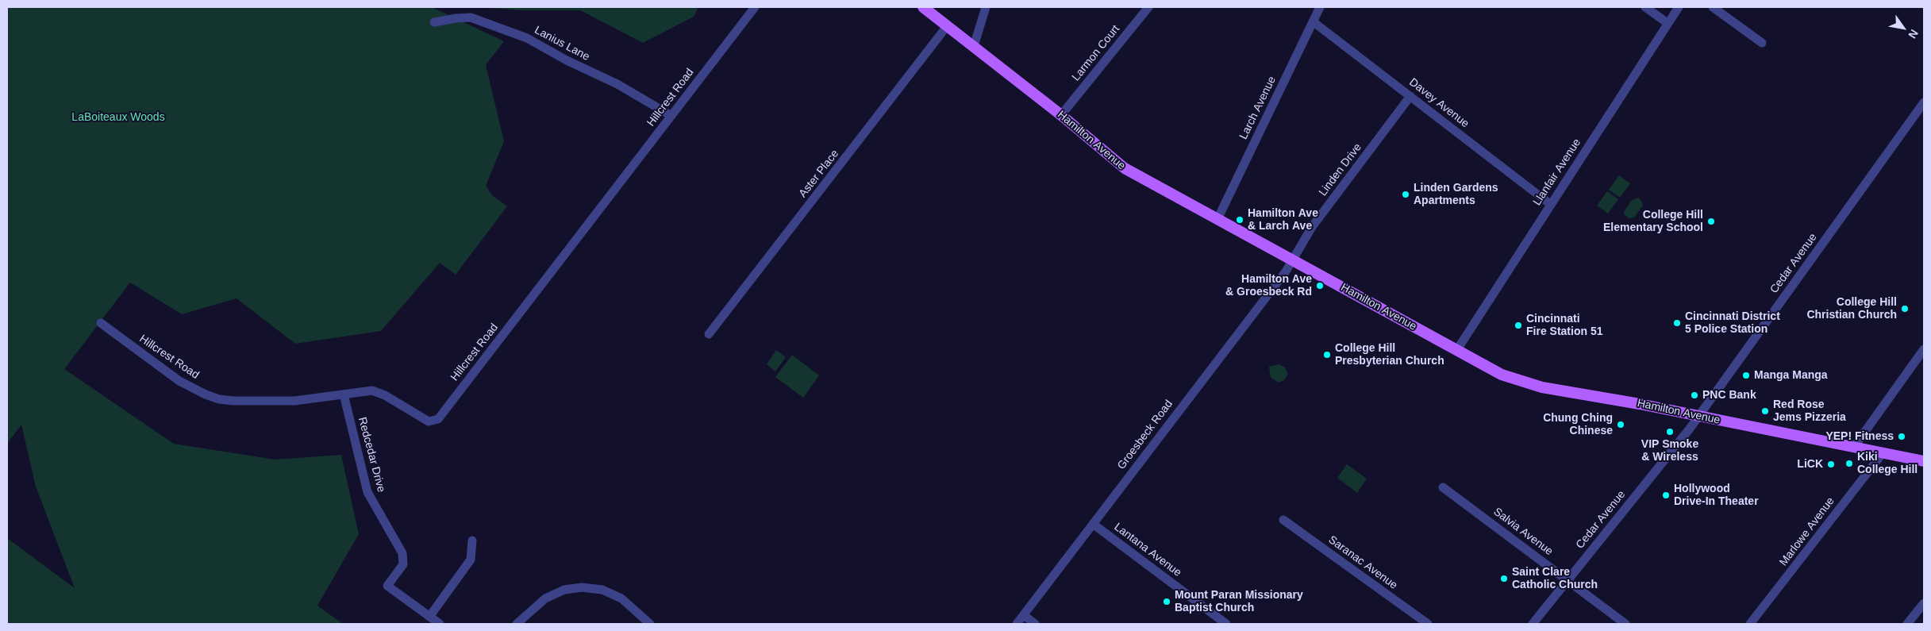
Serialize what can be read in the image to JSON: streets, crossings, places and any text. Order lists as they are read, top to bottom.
{
  "streets": {
    "main road": ["Hamilton Avenue"],
    "street": [
      "Lanius Lane",
      "Larmon Court",
      "Hillcrest Road",
      "Davey Avenue",
      "Larch Avenue",
      "Linden Drive",
      "Llanfair Avenue",
      "Aster Place",
      "Cedar Avenue",
      "Groesbeck Road",
      "Redcedar Drive",
      "Salvia Avenue",
      "Marlowe Avenue",
      "Lantana Avenue",
      "Saranac Avenue"
    ]
  },
  "crossings": [
    ["Lanius Lane", "Hillcrest Road"],
    ["Larmon Court", "Hamilton Avenue"],
    ["Hillcrest Road", "Redcedar Drive"],
    ["Davey Avenue", "Larch Avenue"],
    ["Davey Avenue", "Linden Drive"],
    ["Davey Avenue", "Llanfair Avenue"],
    ["Larch Avenue", "Hamilton Avenue"],
    ["Hamilton Avenue", "Linden Drive"],
    ["Hamilton Avenue", "Llanfair Avenue"],
    ["Hamilton Avenue", "Aster Place"],
    ["Hamilton Avenue", "Cedar Avenue"],
    ["Hamilton Avenue", "Groesbeck Road"],
    ["Hamilton Avenue", "Marlowe Avenue"],
    ["Linden Drive", "Groesbeck Road"],
    ["Cedar Avenue", "Salvia Avenue"],
    ["Groesbeck Road", "Lantana Avenue"]
  ],
  "parks": ["LaBoiteaux Woods"],
  "places": [
    "Linden Gardens Apartments",
    "Hamilton Ave & Larch Ave",
    "College Hill Elementary School",
    "Hamilton Ave & Groesbeck Rd",
    "College Hill Christian Church",
    "Cincinnati District 5 Police Station",
    "Cincinnati Fire Station 51",
    "College Hill Presbyterian Church",
    "Manga Manga",
    "PNC Bank",
    "Red Rose Jems Pizzeria",
    "Chung Ching Chinese",
    "VIP Smoke & Wireless",
    "YEP! Fitness",
    "Kiki College Hill",
    "LiCK",
    "Hollywood Drive-In Theater",
    "Saint Clare Catholic Church",
    "Mount Paran Missionary Baptist Church"
  ],
  "north": "bottom right"
}
